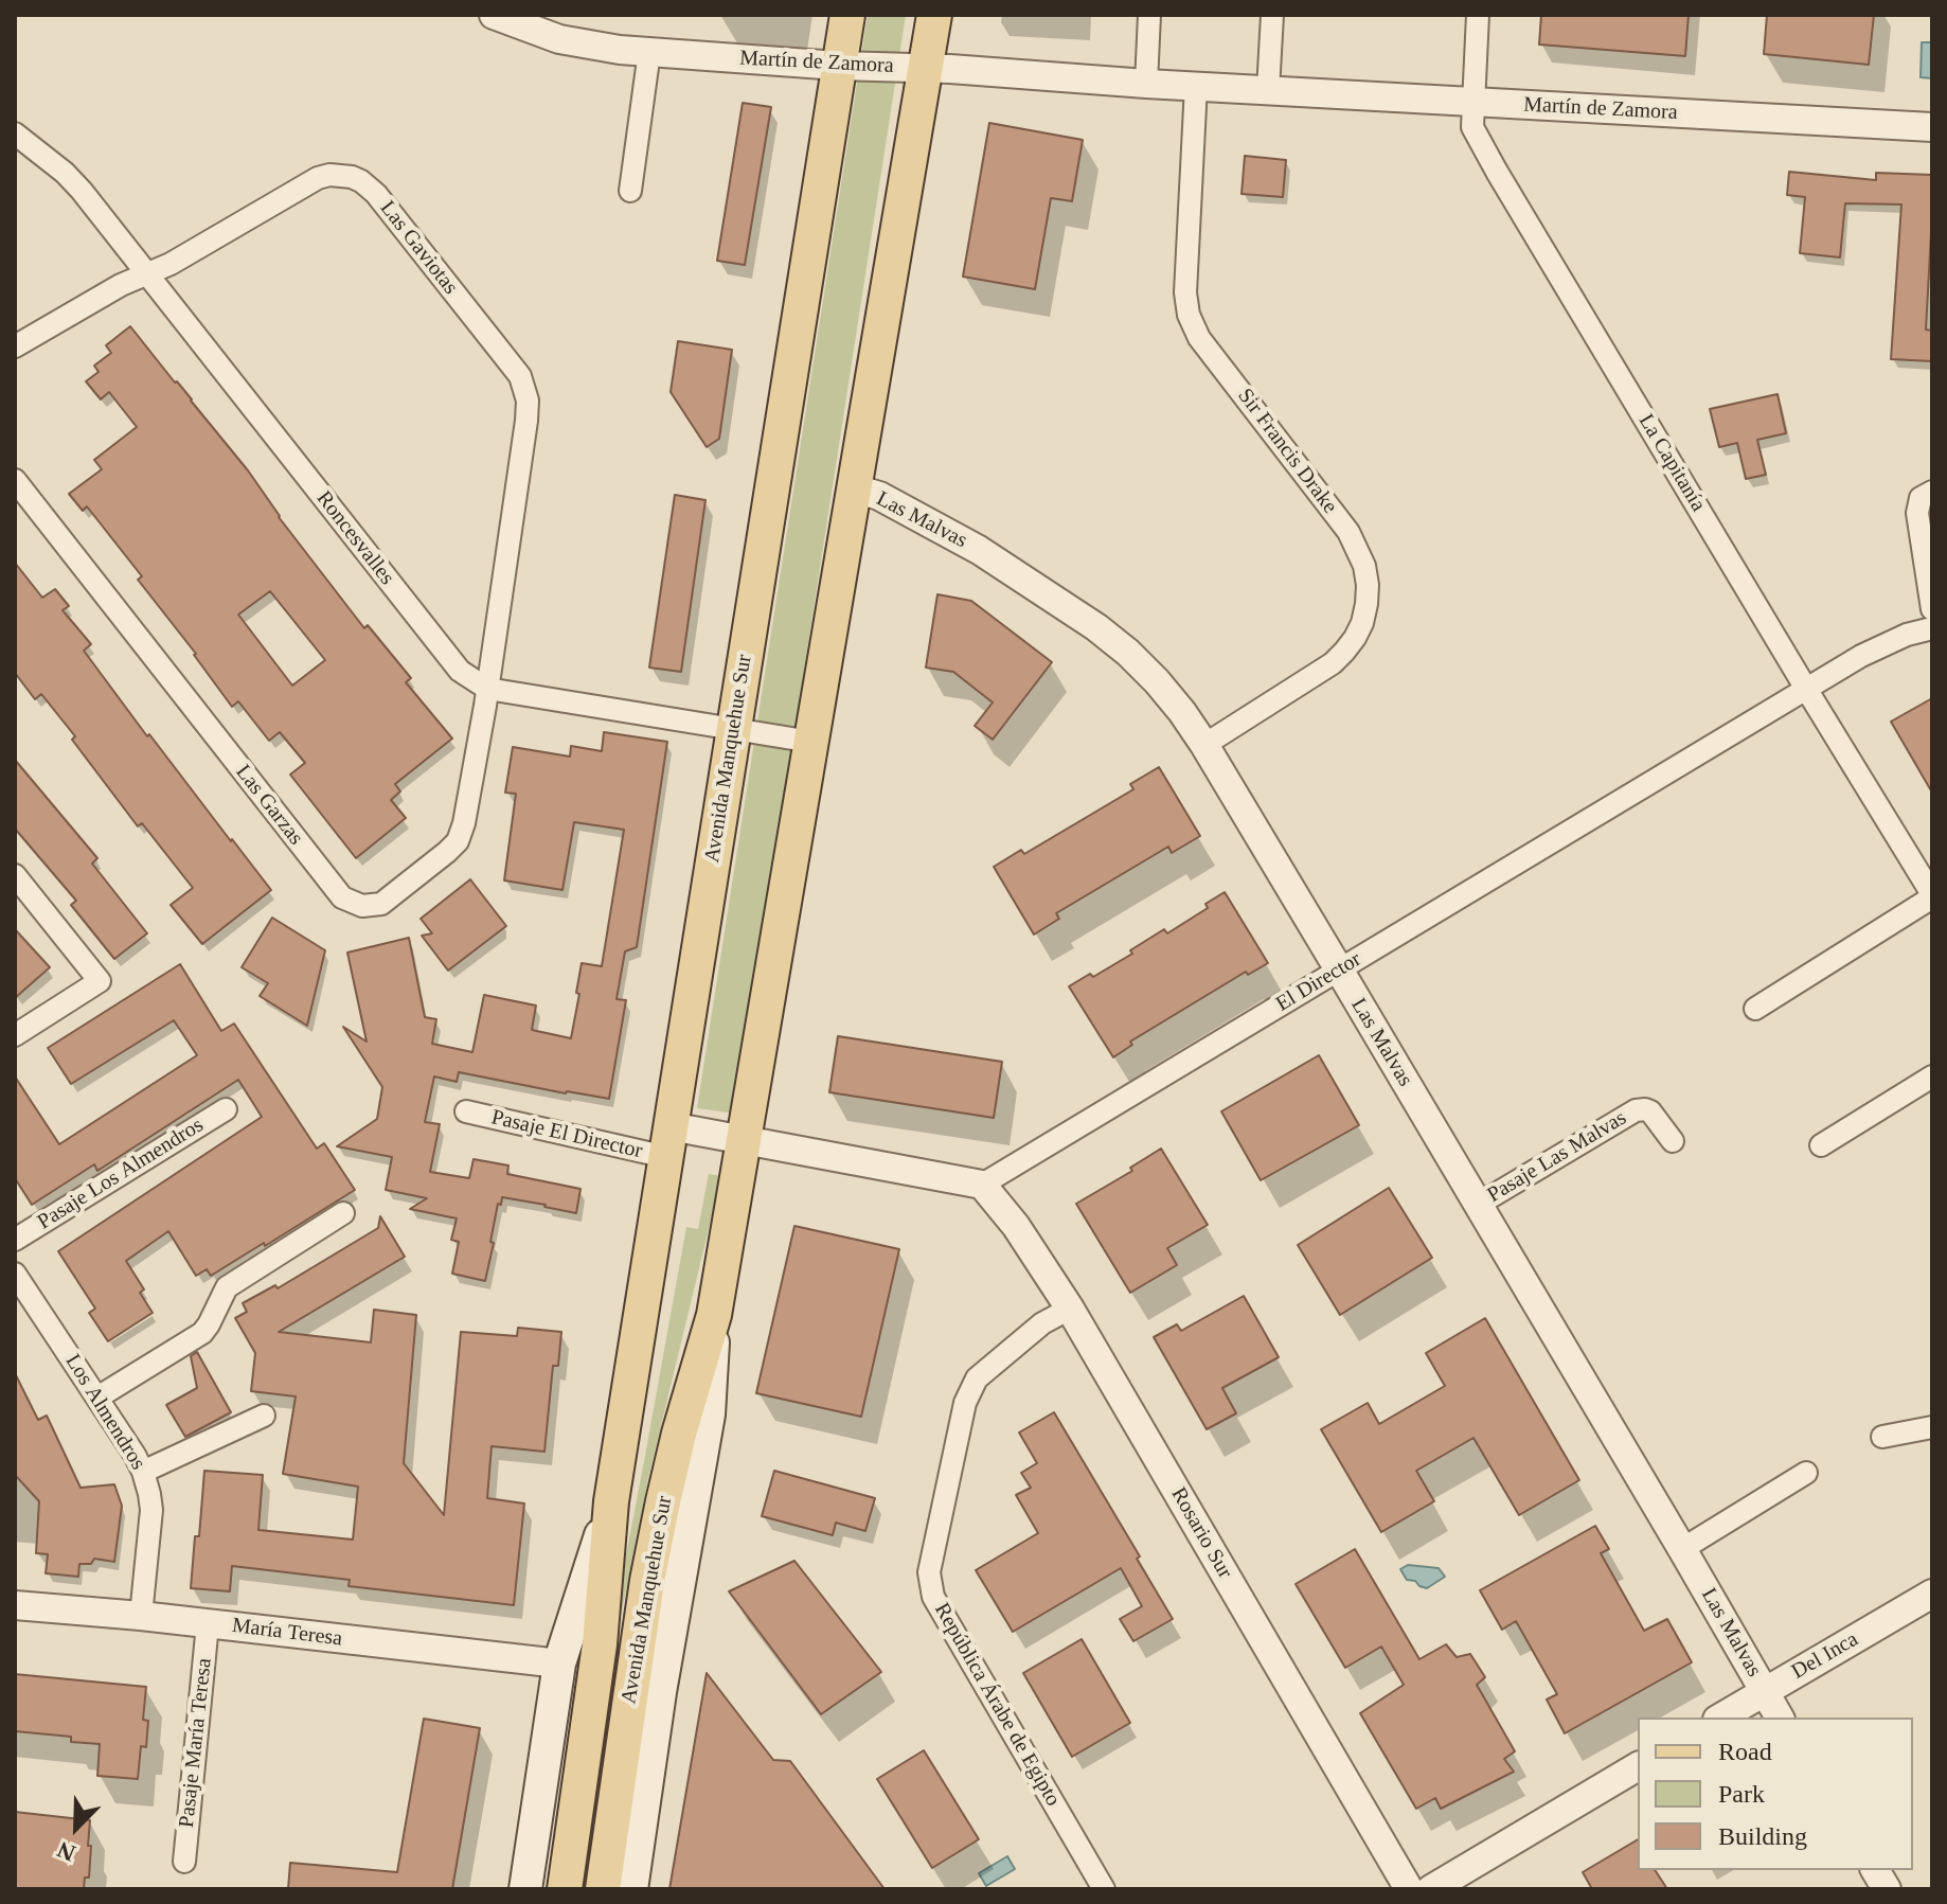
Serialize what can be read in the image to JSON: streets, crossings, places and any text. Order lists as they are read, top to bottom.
{
  "streets": {
    "main road": ["Avenida Manquehue Sur"],
    "street": [
      "Martín de Zamora",
      "Las Gaviotas",
      "Sir Francis Drake",
      "La Capitanía",
      "Las Malvas",
      "Roncesvalles",
      "Las Garzas",
      "El Director",
      "Pasaje El Director",
      "Pasaje Las Malvas",
      "Pasaje Los Almendros",
      "Los Almendros",
      "Rosario Sur",
      "María Teresa",
      "Del Inca",
      "República Árabe de Egipto",
      "Pasaje María Teresa"
    ]
  },
  "crossings": [
    ["Martín de Zamora", "Sir Francis Drake"],
    ["Martín de Zamora", "La Capitanía"],
    ["Martín de Zamora", "Avenida Manquehue Sur"],
    ["Las Gaviotas", "Roncesvalles"],
    ["Las Gaviotas", "Las Garzas"],
    ["Sir Francis Drake", "Las Malvas"],
    ["La Capitanía", "El Director"],
    ["Las Malvas", "Avenida Manquehue Sur"],
    ["Las Malvas", "El Director"],
    ["Las Malvas", "Pasaje Las Malvas"],
    ["Las Malvas", "Del Inca"],
    ["Roncesvalles", "Avenida Manquehue Sur"],
    ["Roncesvalles", "Las Garzas"],
    ["Avenida Manquehue Sur", "Pasaje El Director"],
    ["Avenida Manquehue Sur", "María Teresa"],
    ["El Director", "Rosario Sur"],
    ["Los Almendros", "María Teresa"],
    ["Rosario Sur", "República Árabe de Egipto"],
    ["María Teresa", "Pasaje María Teresa"]
  ],
  "legend": ["Road", "Park", "Building"],
  "north": "bottom left"
}
